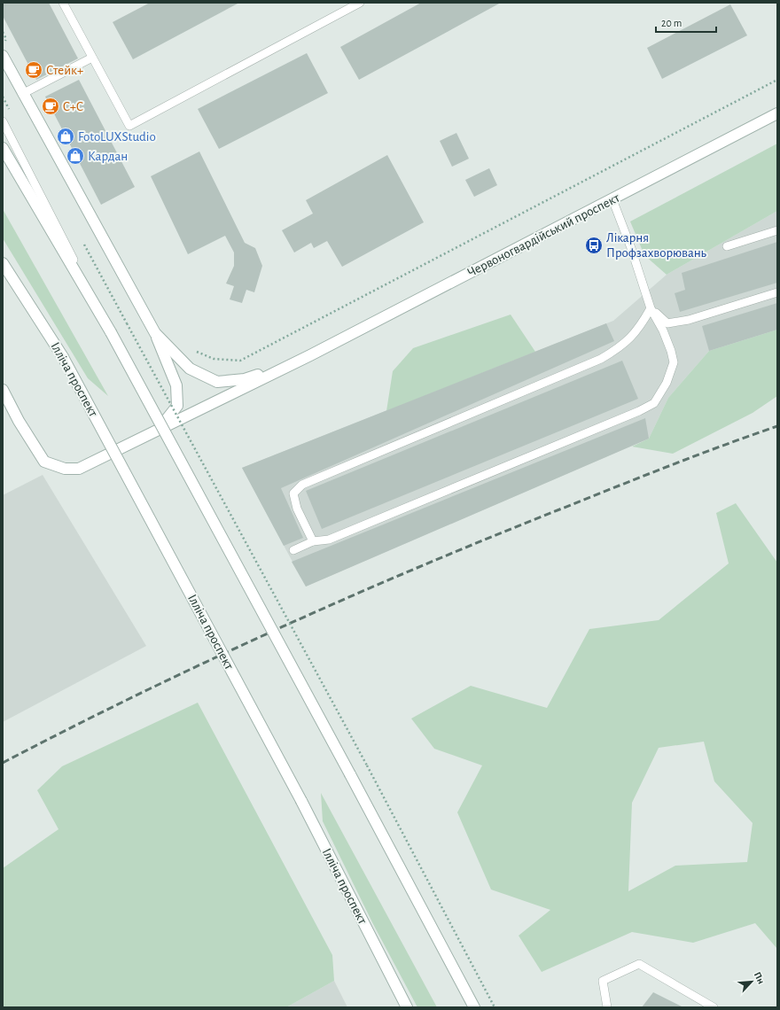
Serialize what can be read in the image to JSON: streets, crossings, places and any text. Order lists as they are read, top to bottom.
{
  "streets": {
    "main road": ["Червоногвардійський проспект", "Ілліча проспект"]
  },
  "places": {
    "cafe": ["Стейк+", "C+C"],
    "shop": ["FotoLUXStudio", "Кардан"],
    "bus stop": ["Лікарня Профзахворювань"]
  },
  "scale_bar": "20 m",
  "north": "top right"
}
